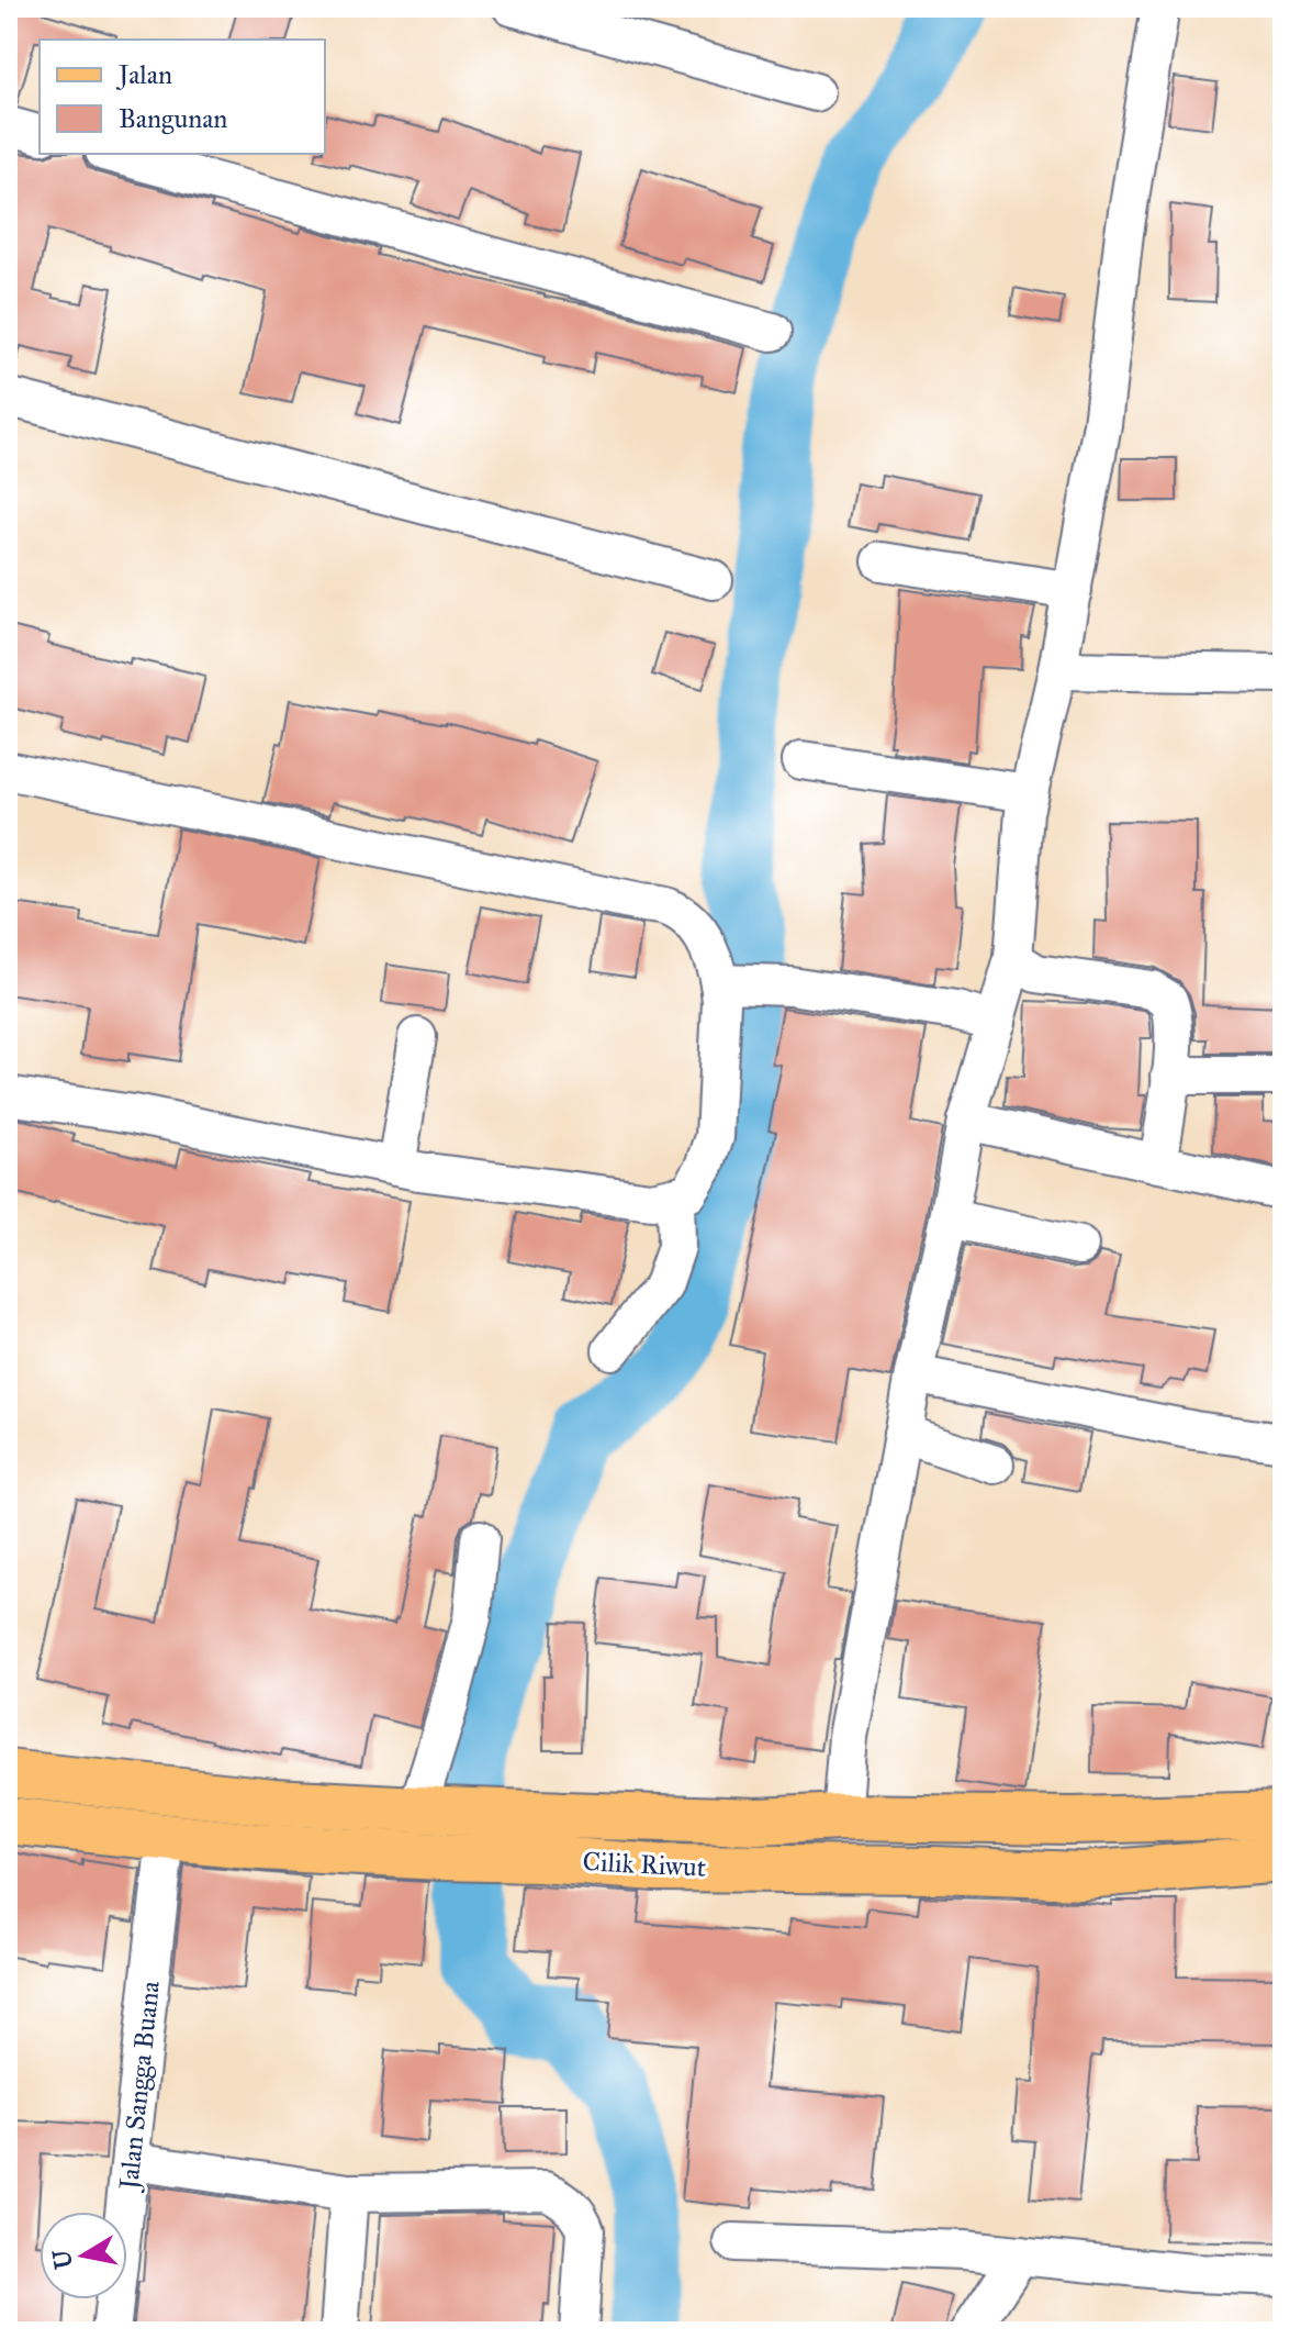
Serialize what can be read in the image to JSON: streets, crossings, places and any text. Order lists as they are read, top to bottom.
{
  "streets": {
    "main road": ["Cilik Riwut"],
    "street": ["Jalan Sangga Buana"]
  },
  "crossings": [
    ["Cilik Riwut", "Jalan Sangga Buana"]
  ],
  "legend": ["Jalan", "Bangunan"],
  "north": "left"
}
